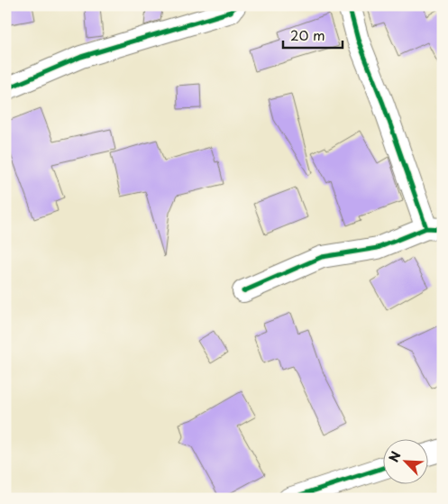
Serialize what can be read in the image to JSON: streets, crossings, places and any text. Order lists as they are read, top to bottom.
{
  "scale_bar": "20 m",
  "north": "top left"
}
